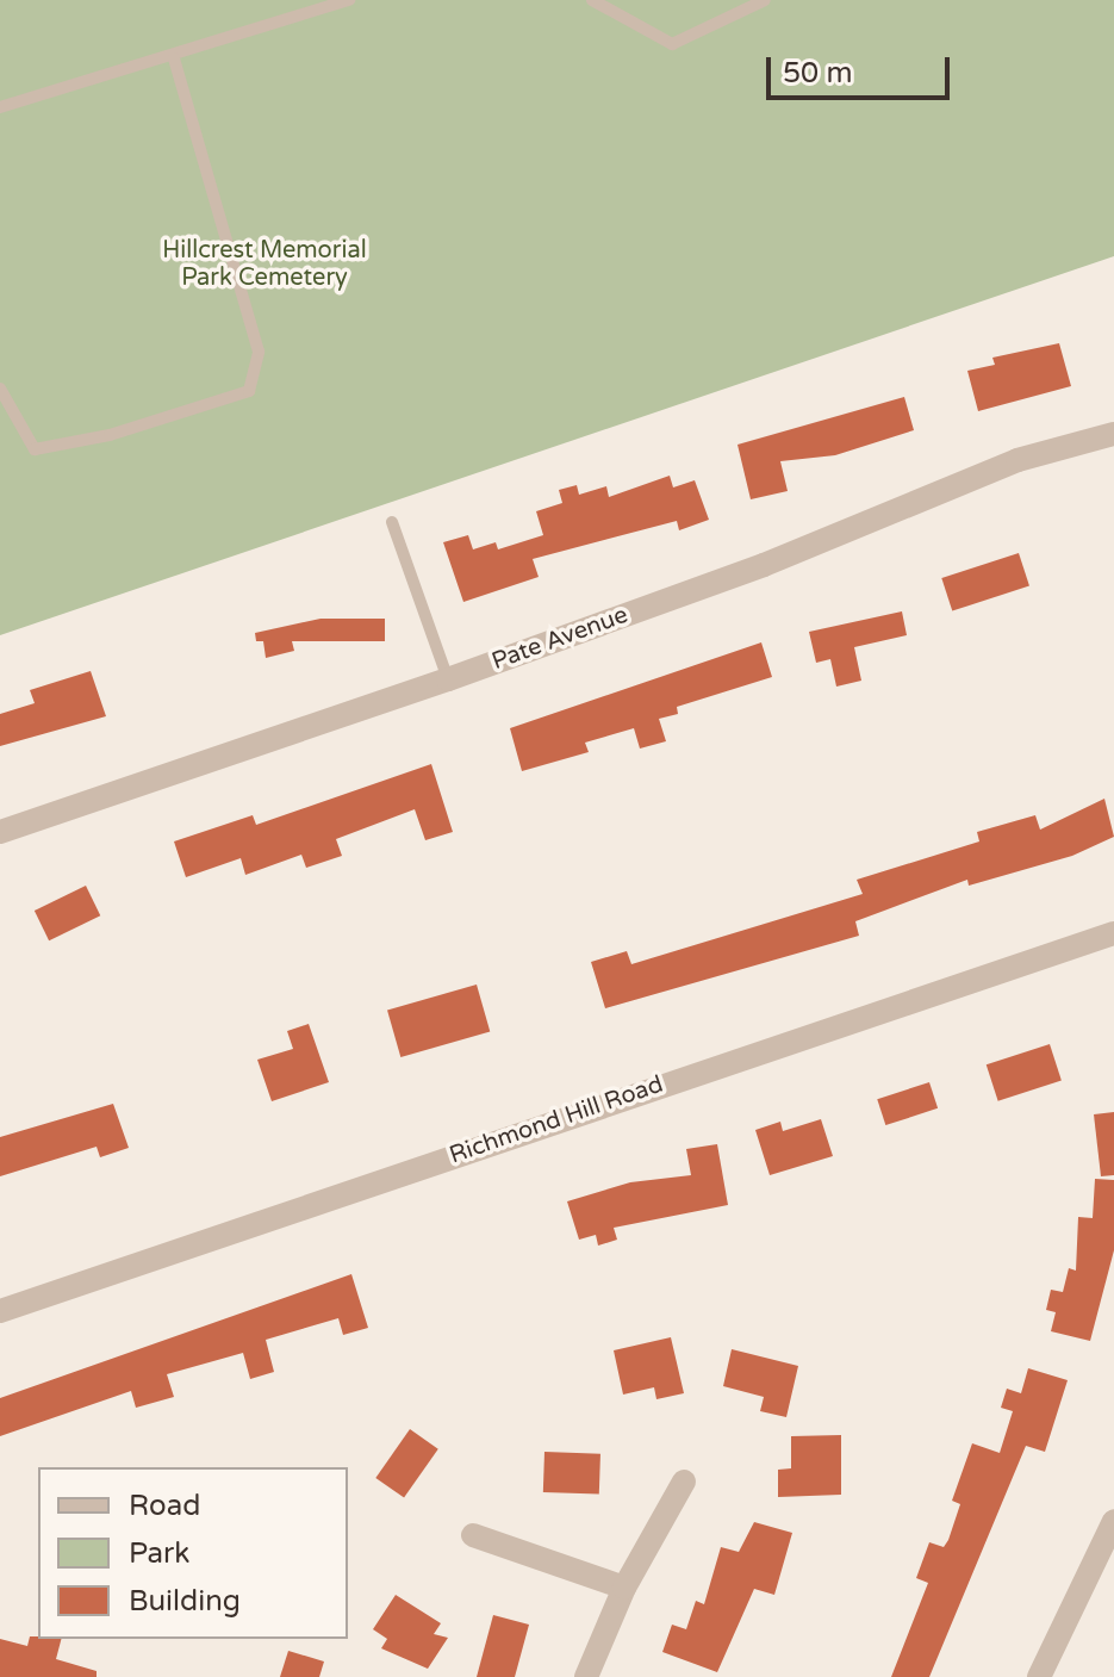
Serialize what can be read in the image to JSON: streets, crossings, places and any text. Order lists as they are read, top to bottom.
{
  "streets": {
    "street": ["Pate Avenue", "Richmond Hill Road"]
  },
  "parks": ["Hillcrest Memorial Park Cemetery"],
  "legend": ["Road", "Park", "Building"],
  "scale_bar": "50 m"
}
